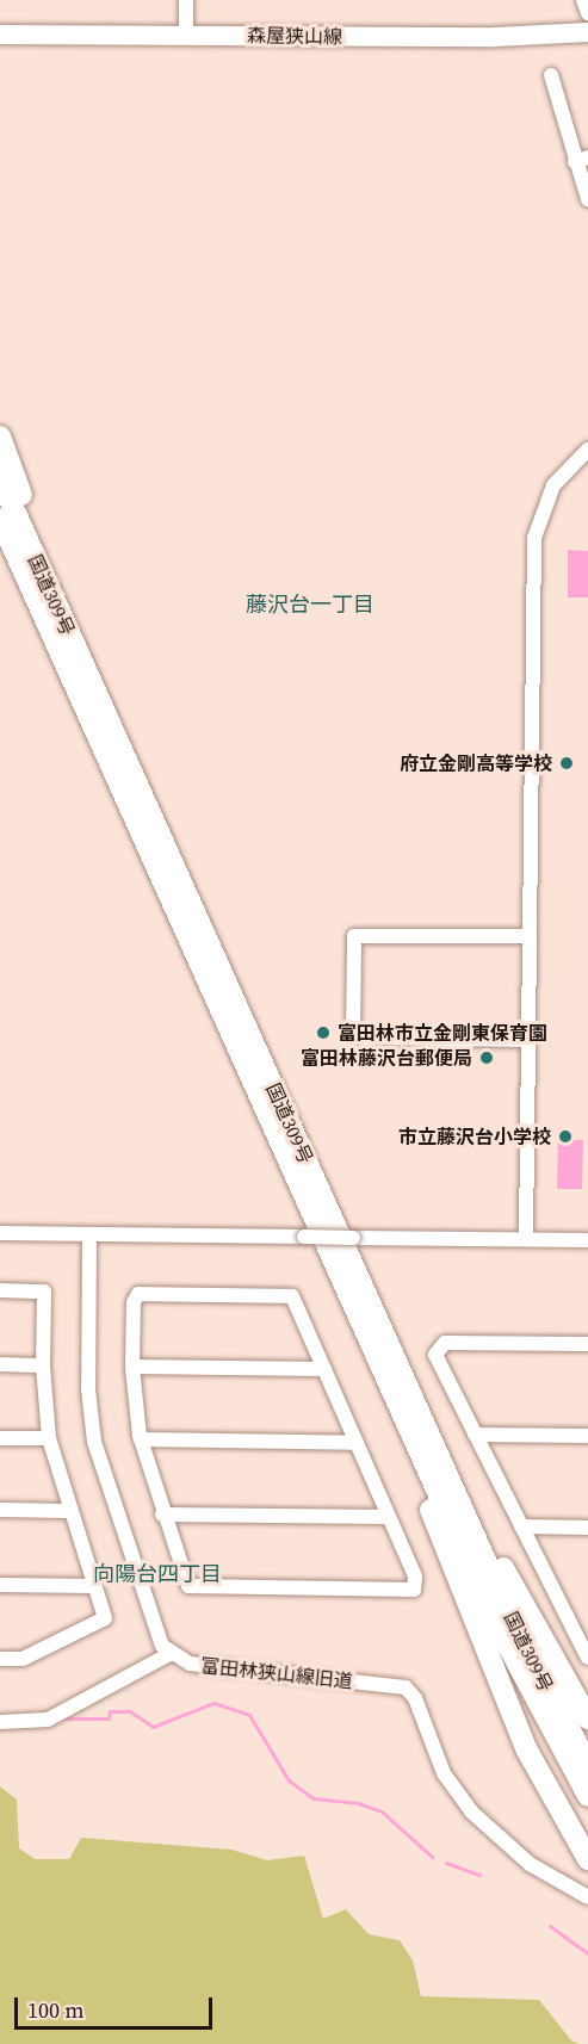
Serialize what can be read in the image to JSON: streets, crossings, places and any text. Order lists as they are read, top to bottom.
{
  "streets": {
    "highway": ["国道309号"],
    "main road": ["森屋狭山線"],
    "street": ["富田林狭山線旧道"]
  },
  "districts": ["藤沢台一丁目", "向陽台四丁目"],
  "places": [
    "府立金剛高等学校",
    "富田林市立金剛東保育園",
    "富田林藤沢台郵便局",
    "市立藤沢台小学校"
  ],
  "scale_bar": "100 m"
}
